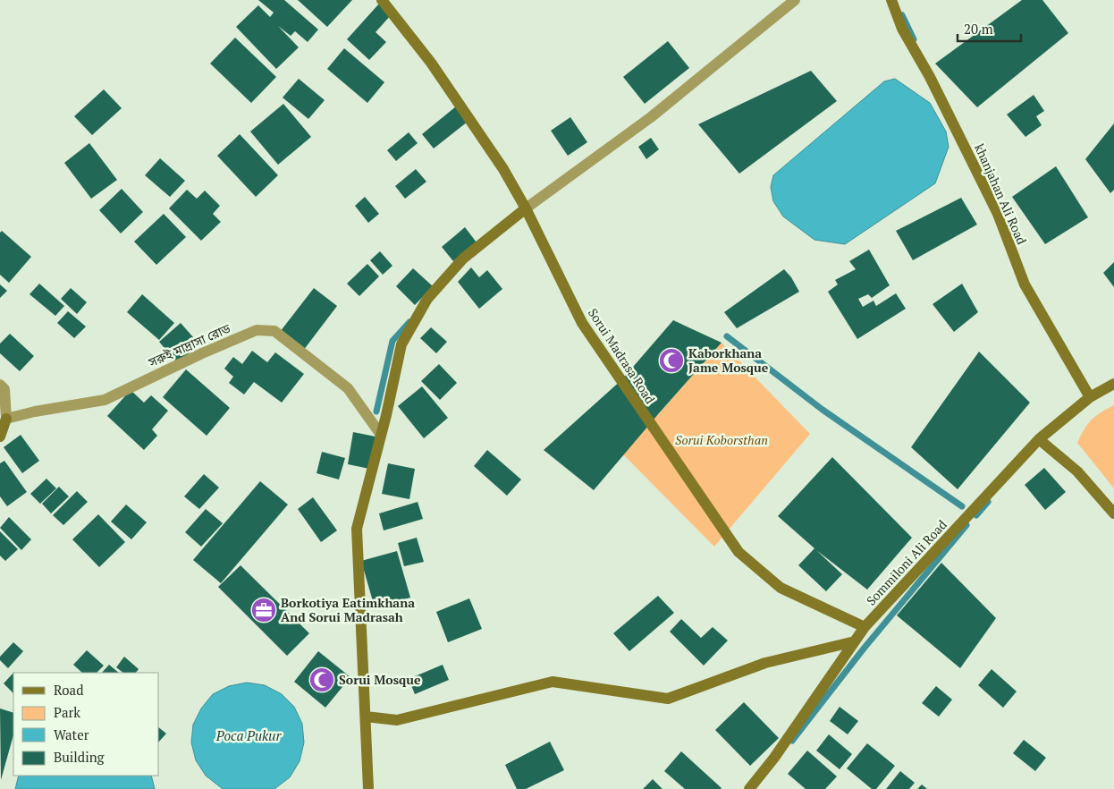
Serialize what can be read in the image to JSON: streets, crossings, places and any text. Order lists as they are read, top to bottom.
{
  "streets": {
    "street": [
      "khanjahan Ali Road",
      "সরুই মাদ্রাসা রোড",
      "Sorui Madrasa Road",
      "Sommiloni Ali Road"
    ]
  },
  "crossings": [
    ["khanjahan Ali Road", "Sommiloni Ali Road"],
    ["Sorui Madrasa Road", "Sommiloni Ali Road"]
  ],
  "water": ["Poca Pukur"],
  "parks": ["Sorui Koborsthan"],
  "places": {
    "mosque": ["Kaborkhana Jame Mosque", "Sorui Mosque"],
    "office": ["Borkotiya Eatimkhana And Sorui Madrasah"]
  },
  "legend": [
    "Road",
    "Park",
    "Water",
    "Building"
  ],
  "scale_bar": "20 m"
}
